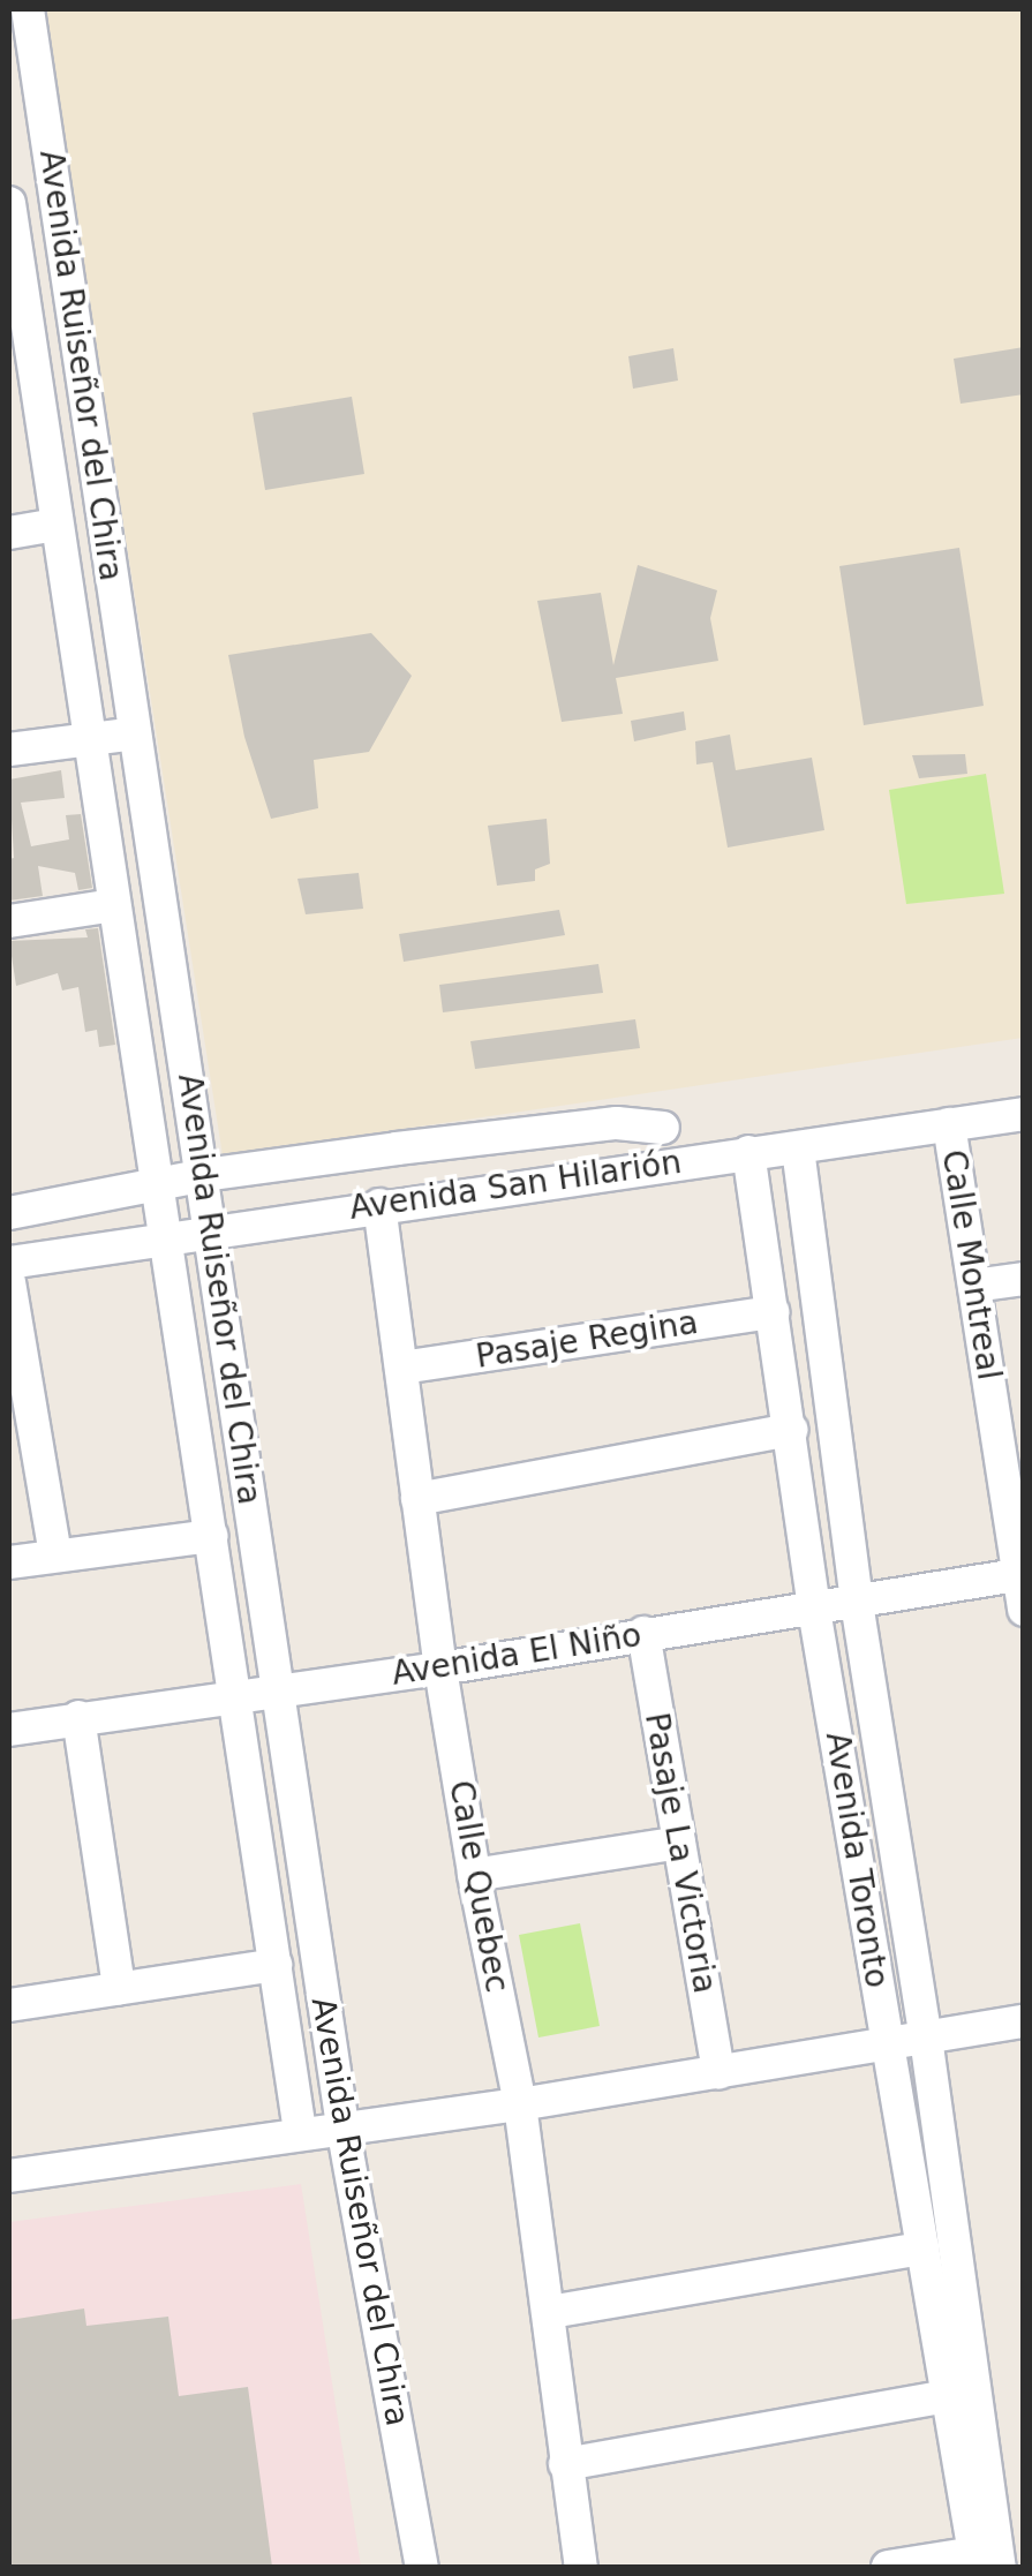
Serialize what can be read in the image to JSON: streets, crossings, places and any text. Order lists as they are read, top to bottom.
{
  "streets": {
    "street": [
      "Avenida Ruiseñor del Chira",
      "Avenida San Hilarión",
      "Calle Montreal",
      "Pasaje Regina",
      "Avenida El Niño",
      "Pasaje La Victoria",
      "Avenida Toronto",
      "Calle Quebec"
    ]
  },
  "crossings": [
    ["Avenida Ruiseñor del Chira", "Avenida San Hilarión"],
    ["Avenida Ruiseñor del Chira", "Avenida El Niño"],
    ["Avenida San Hilarión", "Calle Montreal"],
    ["Avenida San Hilarión", "Avenida Toronto"],
    ["Avenida San Hilarión", "Calle Quebec"],
    ["Calle Montreal", "Avenida El Niño"],
    ["Pasaje Regina", "Avenida Toronto"],
    ["Pasaje Regina", "Calle Quebec"],
    ["Avenida El Niño", "Pasaje La Victoria"],
    ["Avenida El Niño", "Avenida Toronto"],
    ["Avenida El Niño", "Calle Quebec"]
  ]
}
